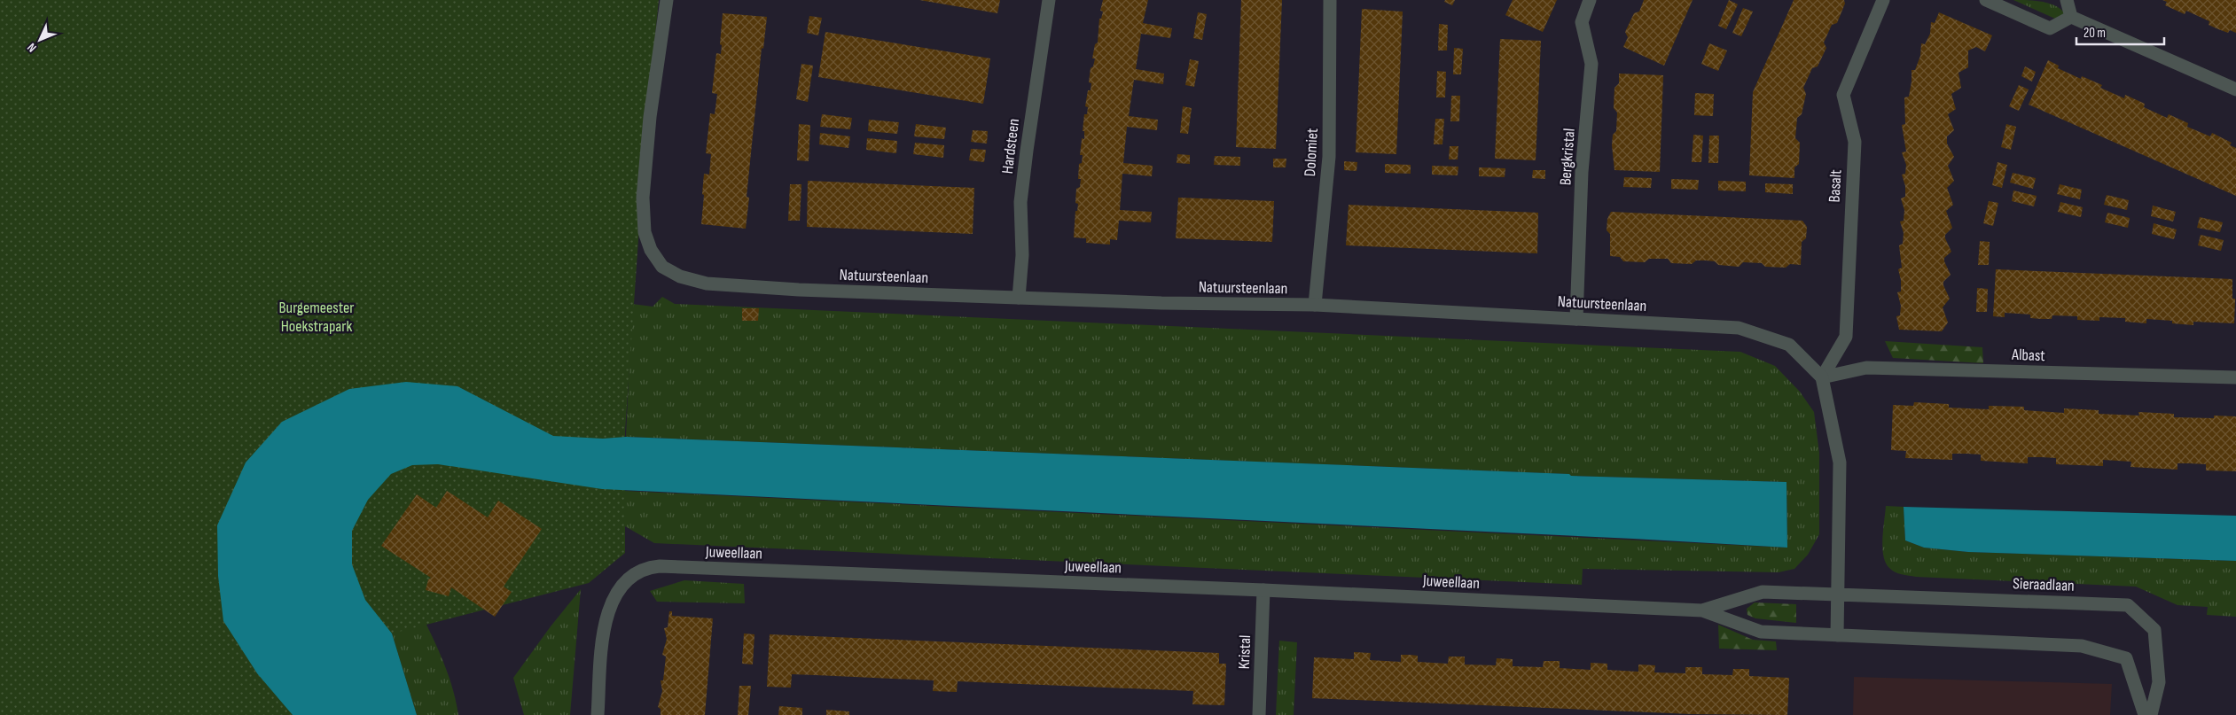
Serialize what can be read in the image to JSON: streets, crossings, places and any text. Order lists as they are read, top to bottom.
{
  "streets": {
    "street": [
      "Hardsteen",
      "Dolomiet",
      "Bergkristal",
      "Basalt",
      "Natuursteenlaan",
      "Albast",
      "Juweellaan",
      "Sieraadlaan",
      "Kristal"
    ]
  },
  "crossings": [
    ["Hardsteen", "Natuursteenlaan"],
    ["Dolomiet", "Natuursteenlaan"],
    ["Bergkristal", "Natuursteenlaan"],
    ["Basalt", "Natuursteenlaan"],
    ["Basalt", "Albast"],
    ["Natuursteenlaan", "Albast"],
    ["Juweellaan", "Sieraadlaan"],
    ["Juweellaan", "Kristal"]
  ],
  "parks": ["Burgemeester Hoekstrapark"],
  "scale_bar": "20 m",
  "north": "bottom left"
}
